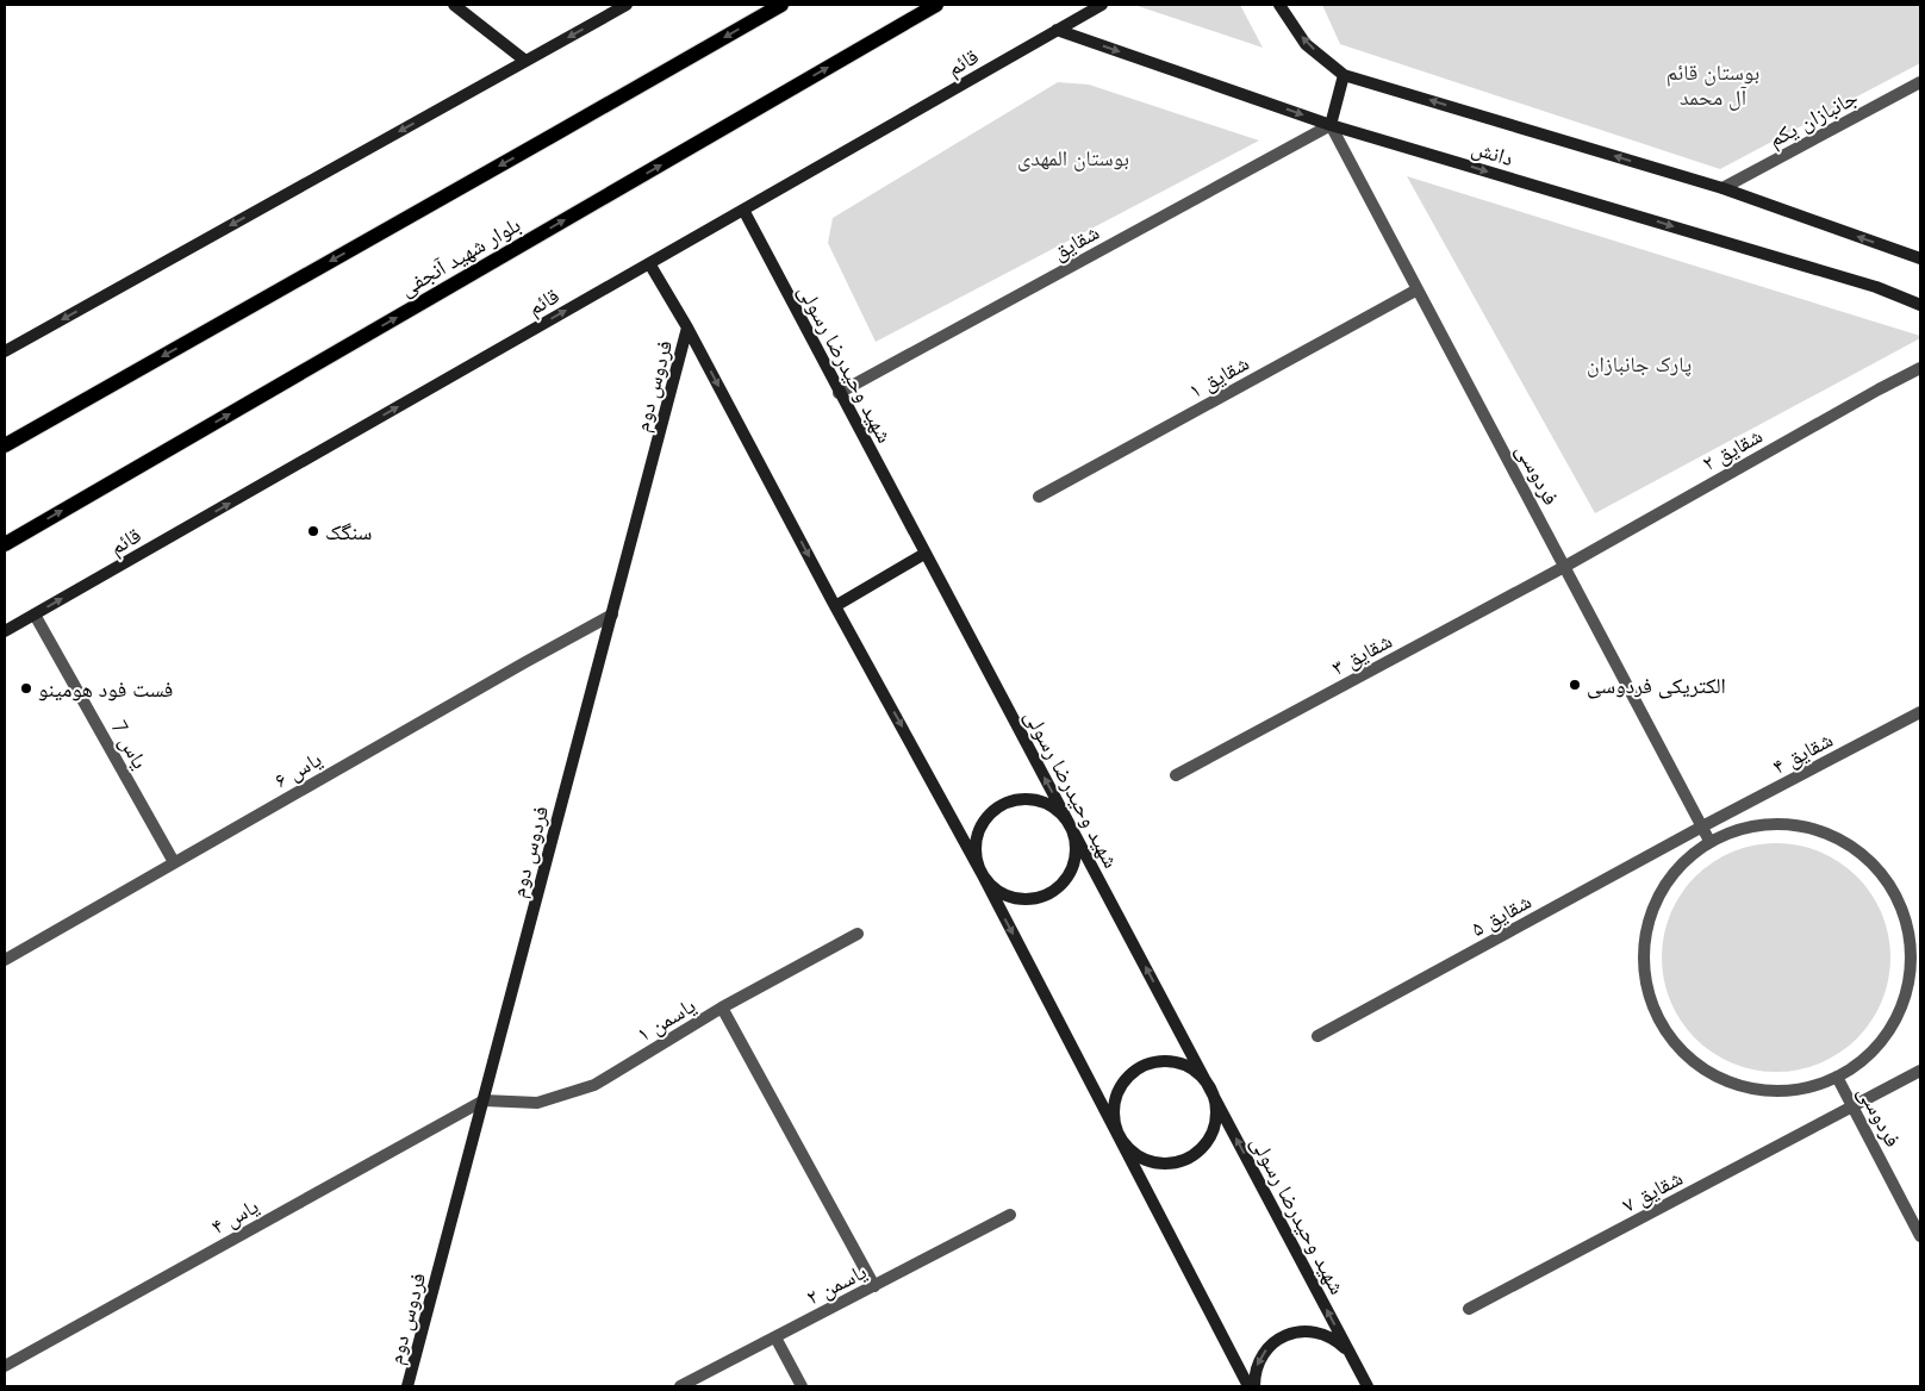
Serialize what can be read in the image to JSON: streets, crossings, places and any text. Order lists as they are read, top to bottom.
{
  "streets": {
    "main road": ["بلوار شهید آنجفی"],
    "street": [
      "قائم",
      "جانبازان یکم",
      "دانش",
      "شقایق",
      "شهید وحیدرضا رسولی",
      "شقایق ۱",
      "فردوس دوم",
      "شقایق ۲",
      "فردوسی",
      "شقایق ۳",
      "یاس 7",
      "شقایق ۴",
      "یاس ۶",
      "شقایق ۵",
      "یاسمن ۱",
      "شقایق ۷",
      "یاس ۴",
      "یاسمن ۲"
    ]
  },
  "crossings": [
    ["قائم", "دانش"],
    ["قائم", "شهید وحیدرضا رسولی"],
    ["قائم", "یاس 7"],
    ["جانبازان یکم", "دانش"],
    ["دانش", "شقایق"],
    ["دانش", "فردوسی"],
    ["شقایق", "شهید وحیدرضا رسولی"],
    ["شقایق", "فردوسی"],
    ["شقایق ۱", "فردوسی"],
    ["فردوس دوم", "یاس ۶"],
    ["فردوس دوم", "یاسمن ۱"],
    ["فردوس دوم", "یاس ۴"],
    ["شقایق ۲", "فردوسی"],
    ["شقایق ۲", "شقایق ۳"],
    ["فردوسی", "شقایق ۳"],
    ["فردوسی", "شقایق ۴"],
    ["فردوسی", "شقایق ۵"],
    ["فردوسی", "شقایق ۷"],
    ["یاس 7", "یاس ۶"],
    ["شقایق ۴", "شقایق ۵"],
    ["یاسمن ۱", "یاس ۴"]
  ],
  "one_way": ["قائم"],
  "parks": ["بوستان قائم آل محمد", "بوستان المهدی", "پارک جانبازان"],
  "places": ["سنگک", "الکتریکی فردوسی", "فست فود هومینو"]
}
